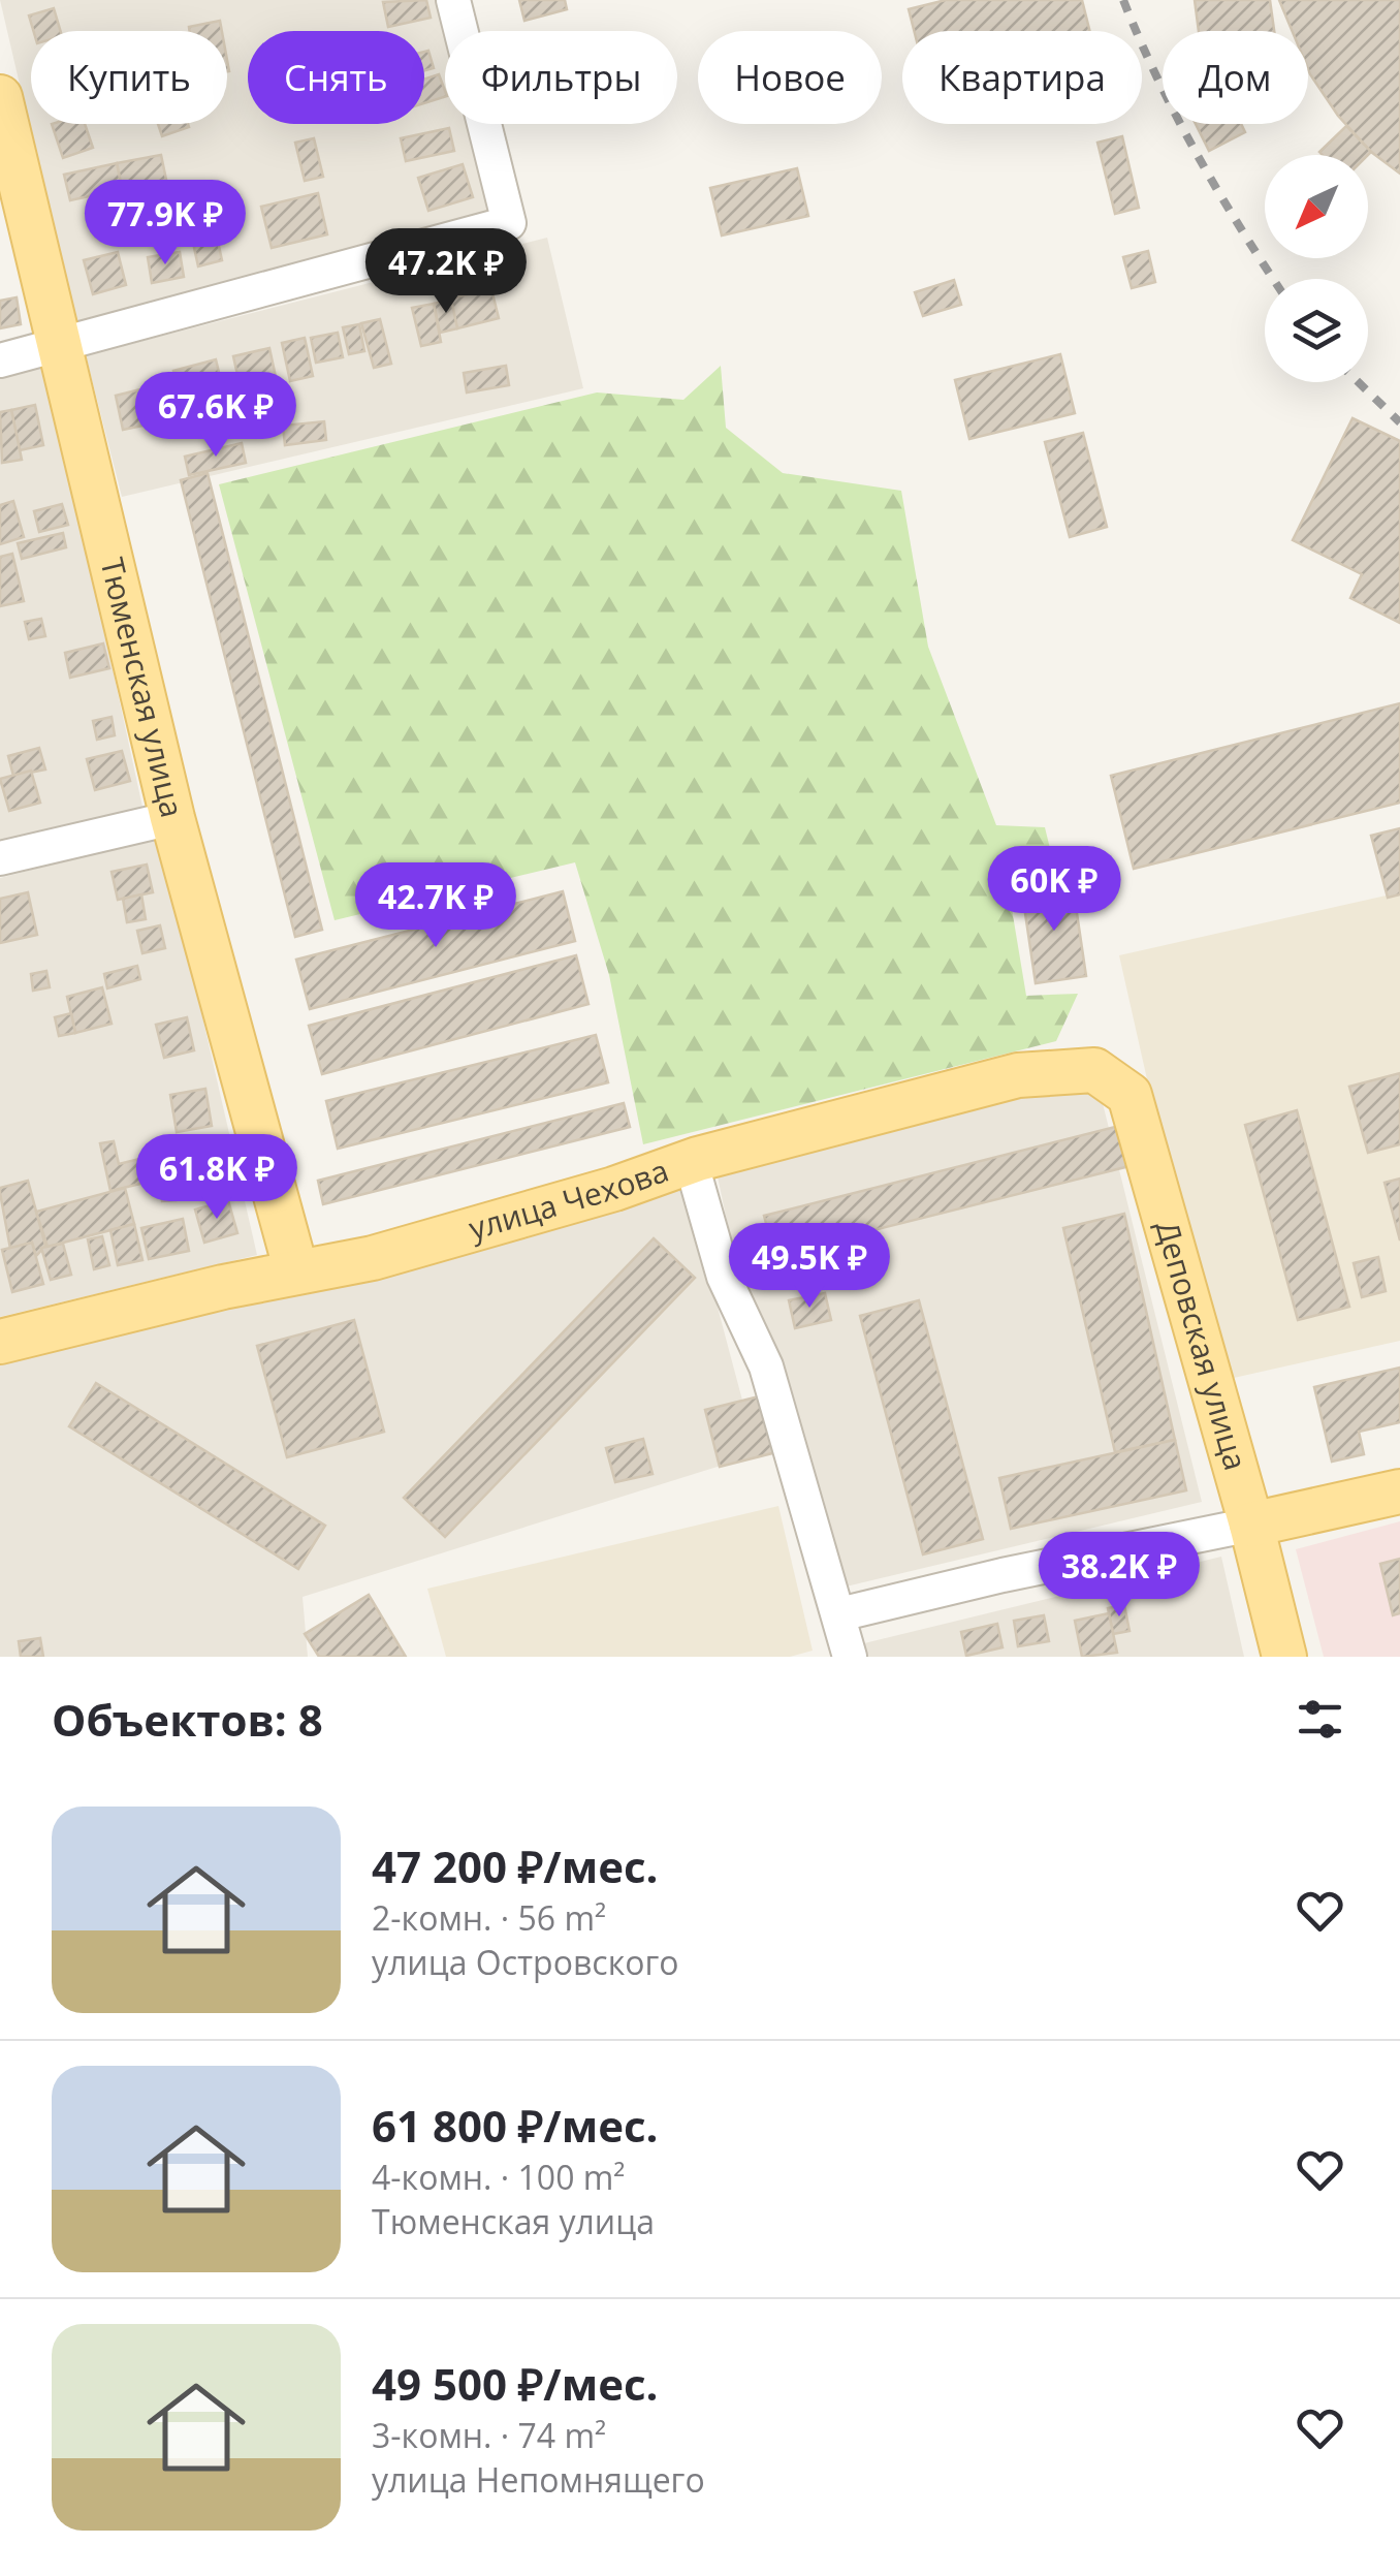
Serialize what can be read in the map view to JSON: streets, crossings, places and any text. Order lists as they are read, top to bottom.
{
  "streets": {
    "main road": ["Тюменская улица", "улица Чехова", "Деповская улица"]
  },
  "crossings": [
    ["Тюменская улица", "улица Чехова"],
    ["улица Чехова", "Деповская улица"]
  ],
  "north": "bottom left",
  "page": {
    "chip": [
      "Купить",
      "Снять",
      "Фильтры",
      "Новое",
      "Квартира",
      "Дом"
    ],
    "price": [
      "77.9K ₽",
      "47.2K ₽",
      "67.6K ₽",
      "60K ₽",
      "42.7K ₽",
      "61.8K ₽",
      "49.5K ₽",
      "38.2K ₽"
    ],
    "heading": "Объектов: 8",
    "list": [
      {
        "name": "47 200 ₽/мес.",
        "note": "2-комн. · 56 m² · улица Островского"
      },
      {
        "name": "61 800 ₽/мес.",
        "note": "4-комн. · 100 m² · Тюменская улица"
      },
      {
        "name": "49 500 ₽/мес.",
        "note": "3-комн. · 74 m² · улица Непомнящего"
      }
    ]
  }
}
